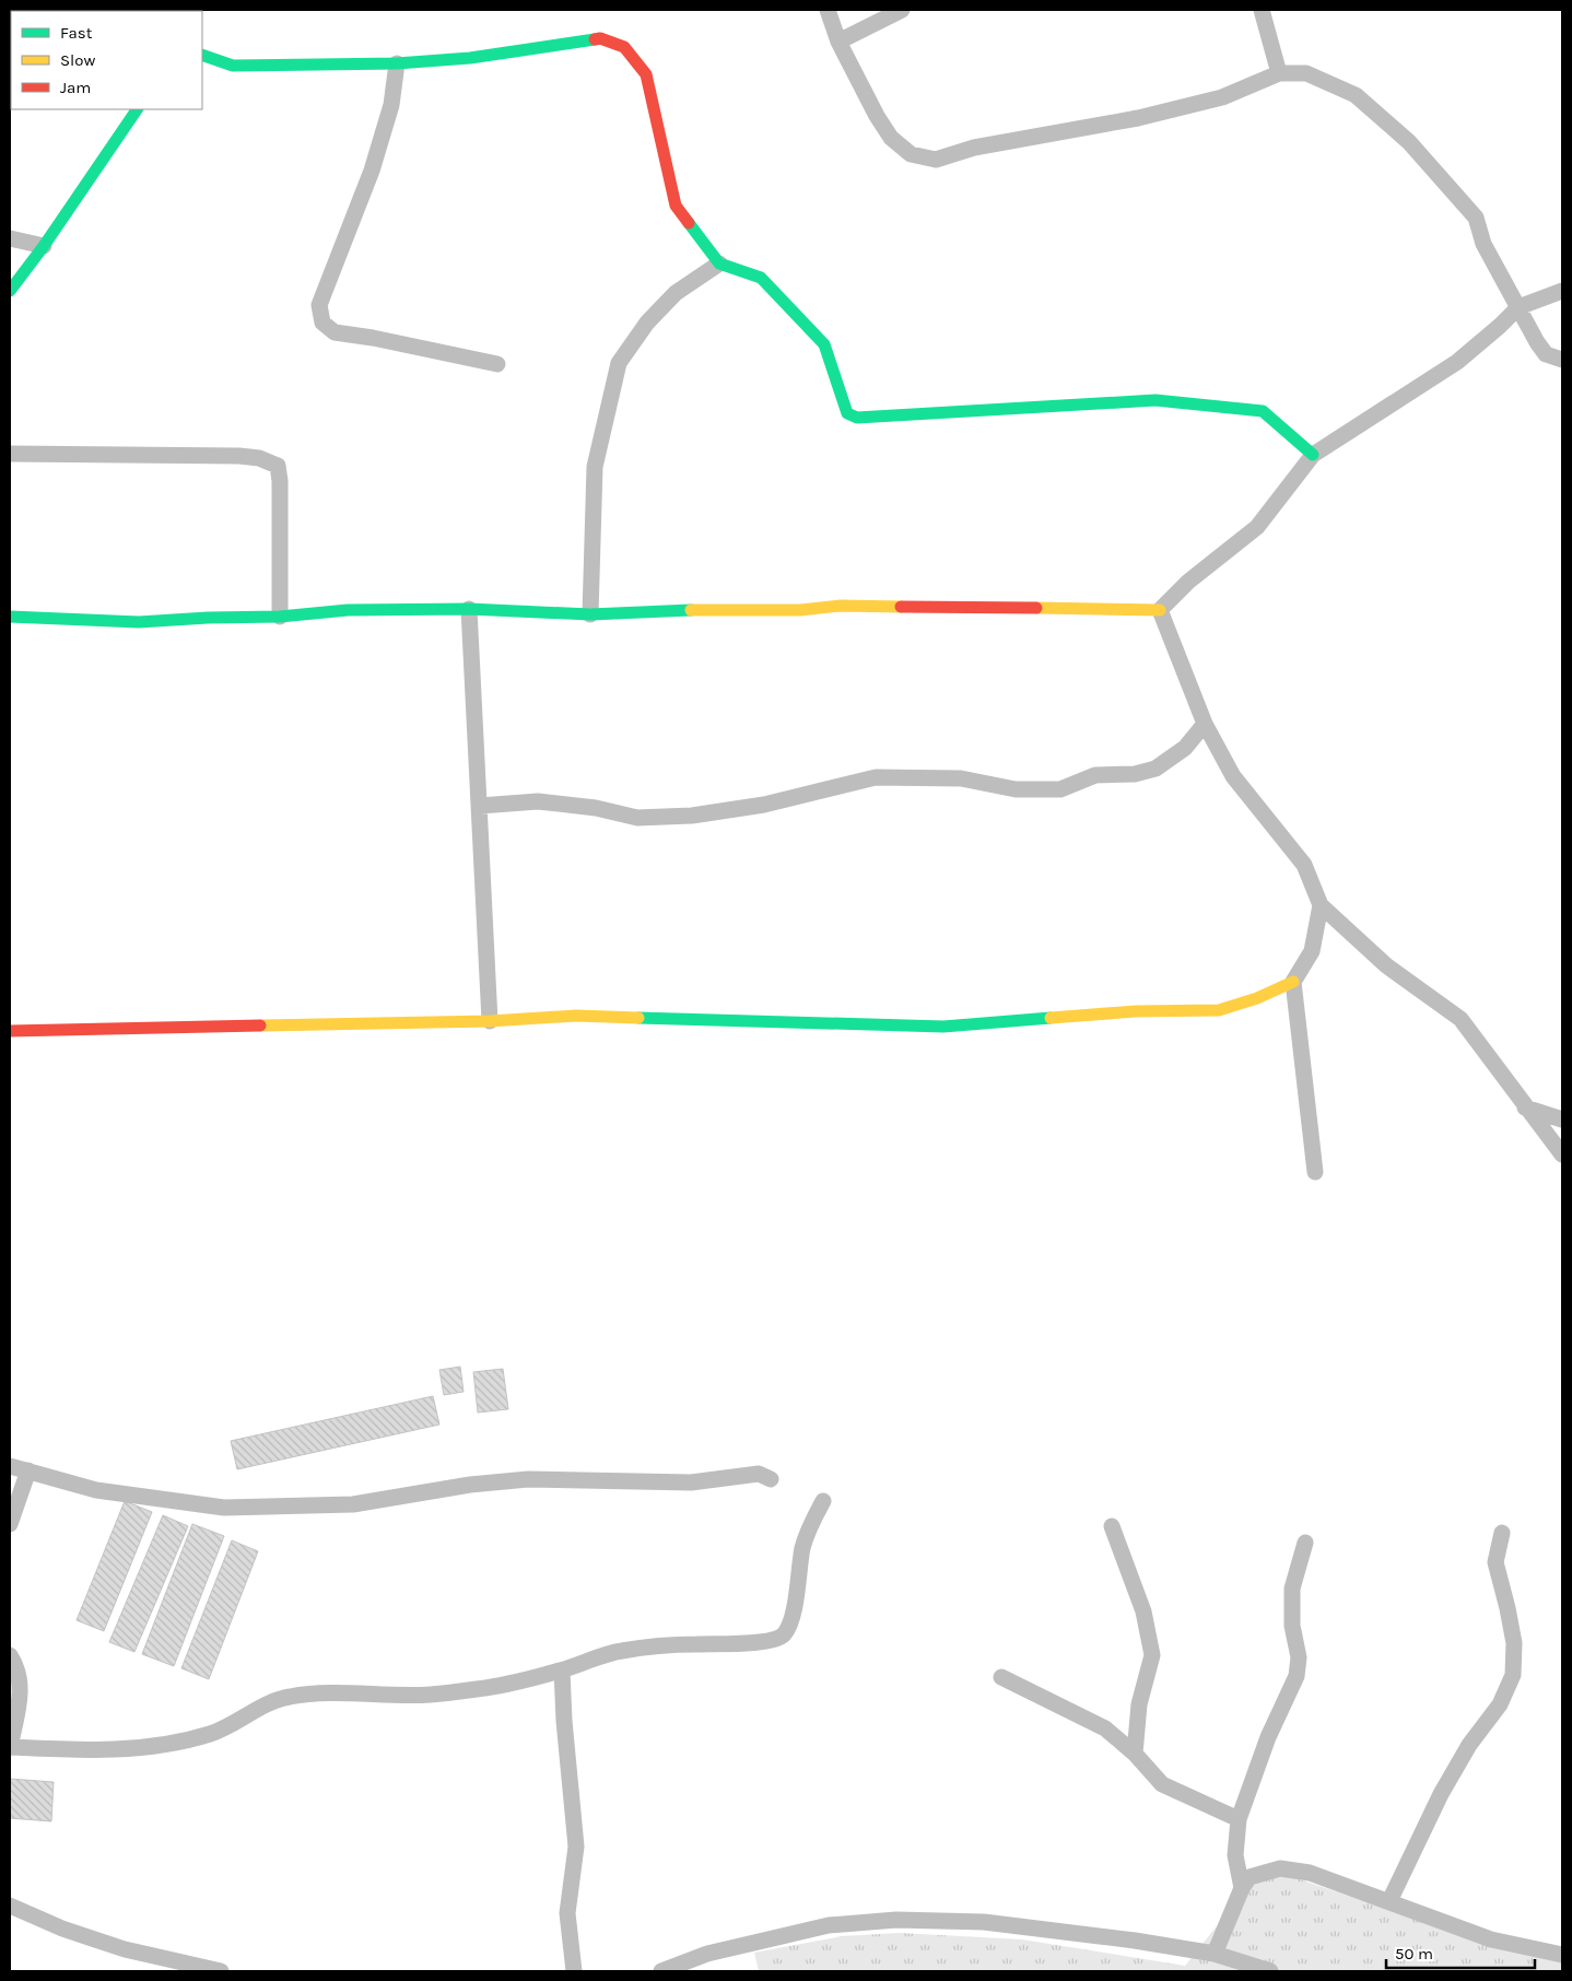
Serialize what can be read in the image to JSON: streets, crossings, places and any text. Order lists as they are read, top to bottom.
{
  "legend": ["Fast", "Slow", "Jam"],
  "scale_bar": "50 m"
}
